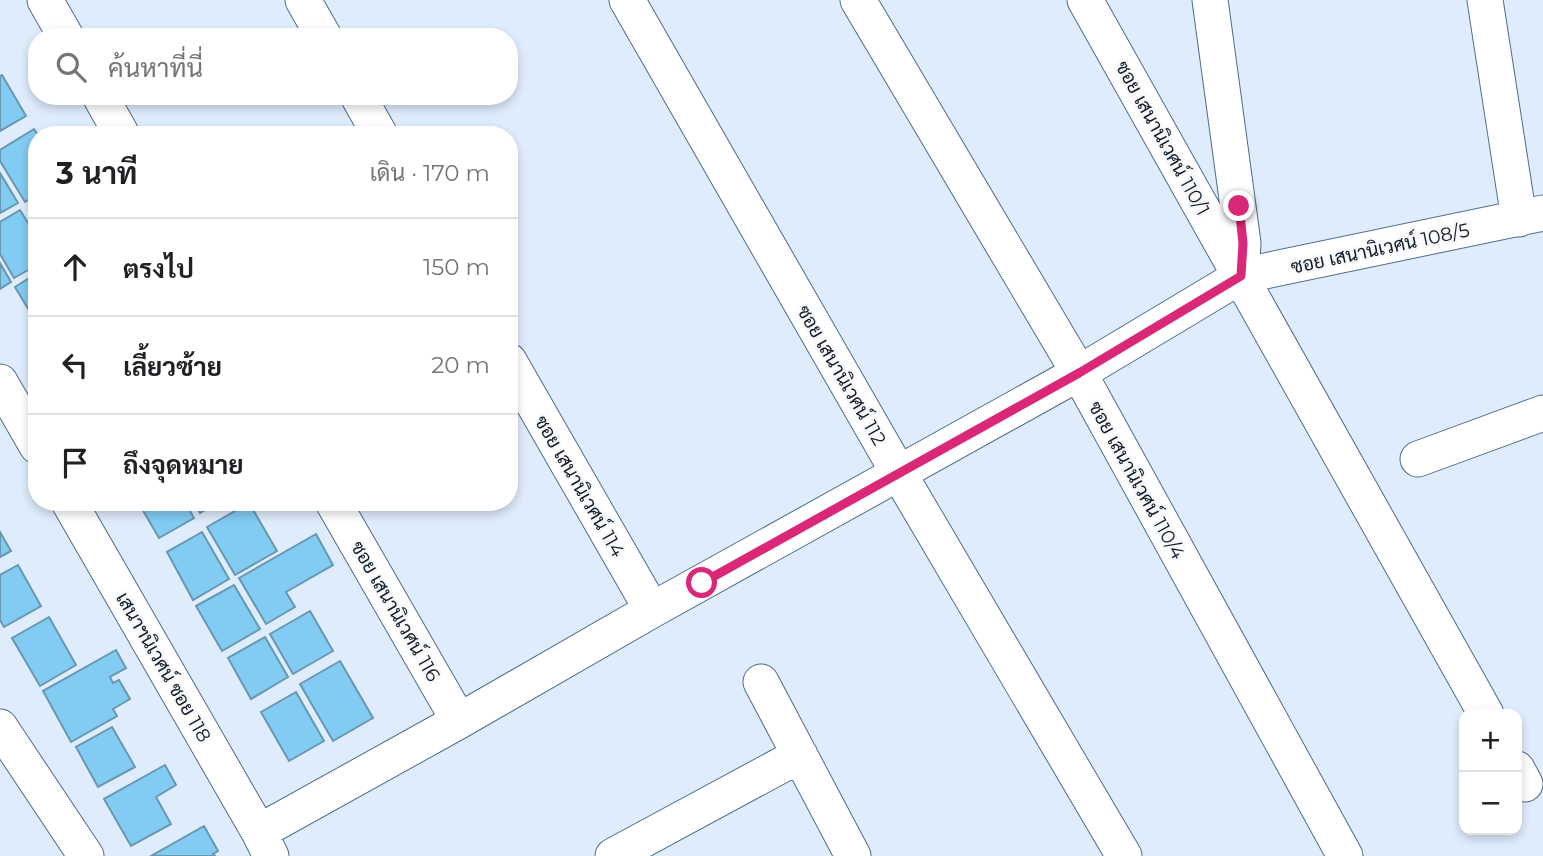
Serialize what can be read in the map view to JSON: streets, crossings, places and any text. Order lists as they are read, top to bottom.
{
  "streets": {
    "street": [
      "ซอย เสนานิเวศน์ 110/1",
      "ซอย เสนานิเวศน์ 108/5",
      "ซอย เสนานิเวศน์ 112",
      "ซอย เสนานิเวศน์ 110/4",
      "ซอย เสนานิเวศน์ 114",
      "ซอย เสนานิเวศน์ 116",
      "เสนาฯนิเวศน์ ซอย 118"
    ]
  },
  "crossings": [
    ["ซอย เสนานิเวศน์ 110/1", "ซอย เสนานิเวศน์ 108/5"],
    ["ซอย เสนานิเวศน์ 108/5", "ซอย เสนานิเวศน์ 112"],
    ["ซอย เสนานิเวศน์ 108/5", "ซอย เสนานิเวศน์ 110/4"],
    ["ซอย เสนานิเวศน์ 108/5", "ซอย เสนานิเวศน์ 114"],
    ["ซอย เสนานิเวศน์ 108/5", "ซอย เสนานิเวศน์ 116"],
    ["ซอย เสนานิเวศน์ 108/5", "เสนาฯนิเวศน์ ซอย 118"]
  ],
  "page": {
    "search": "ค้นหาที่นี่",
    "heading": ["3 นาที", "เดิน · 170 m"],
    "list": [
      ["ตรงไป", "150 m"],
      ["เลี้ยวซ้าย", "20 m"],
      "ถึงจุดหมาย"
    ],
    "map_buttons": ["+", "−"]
  }
}
